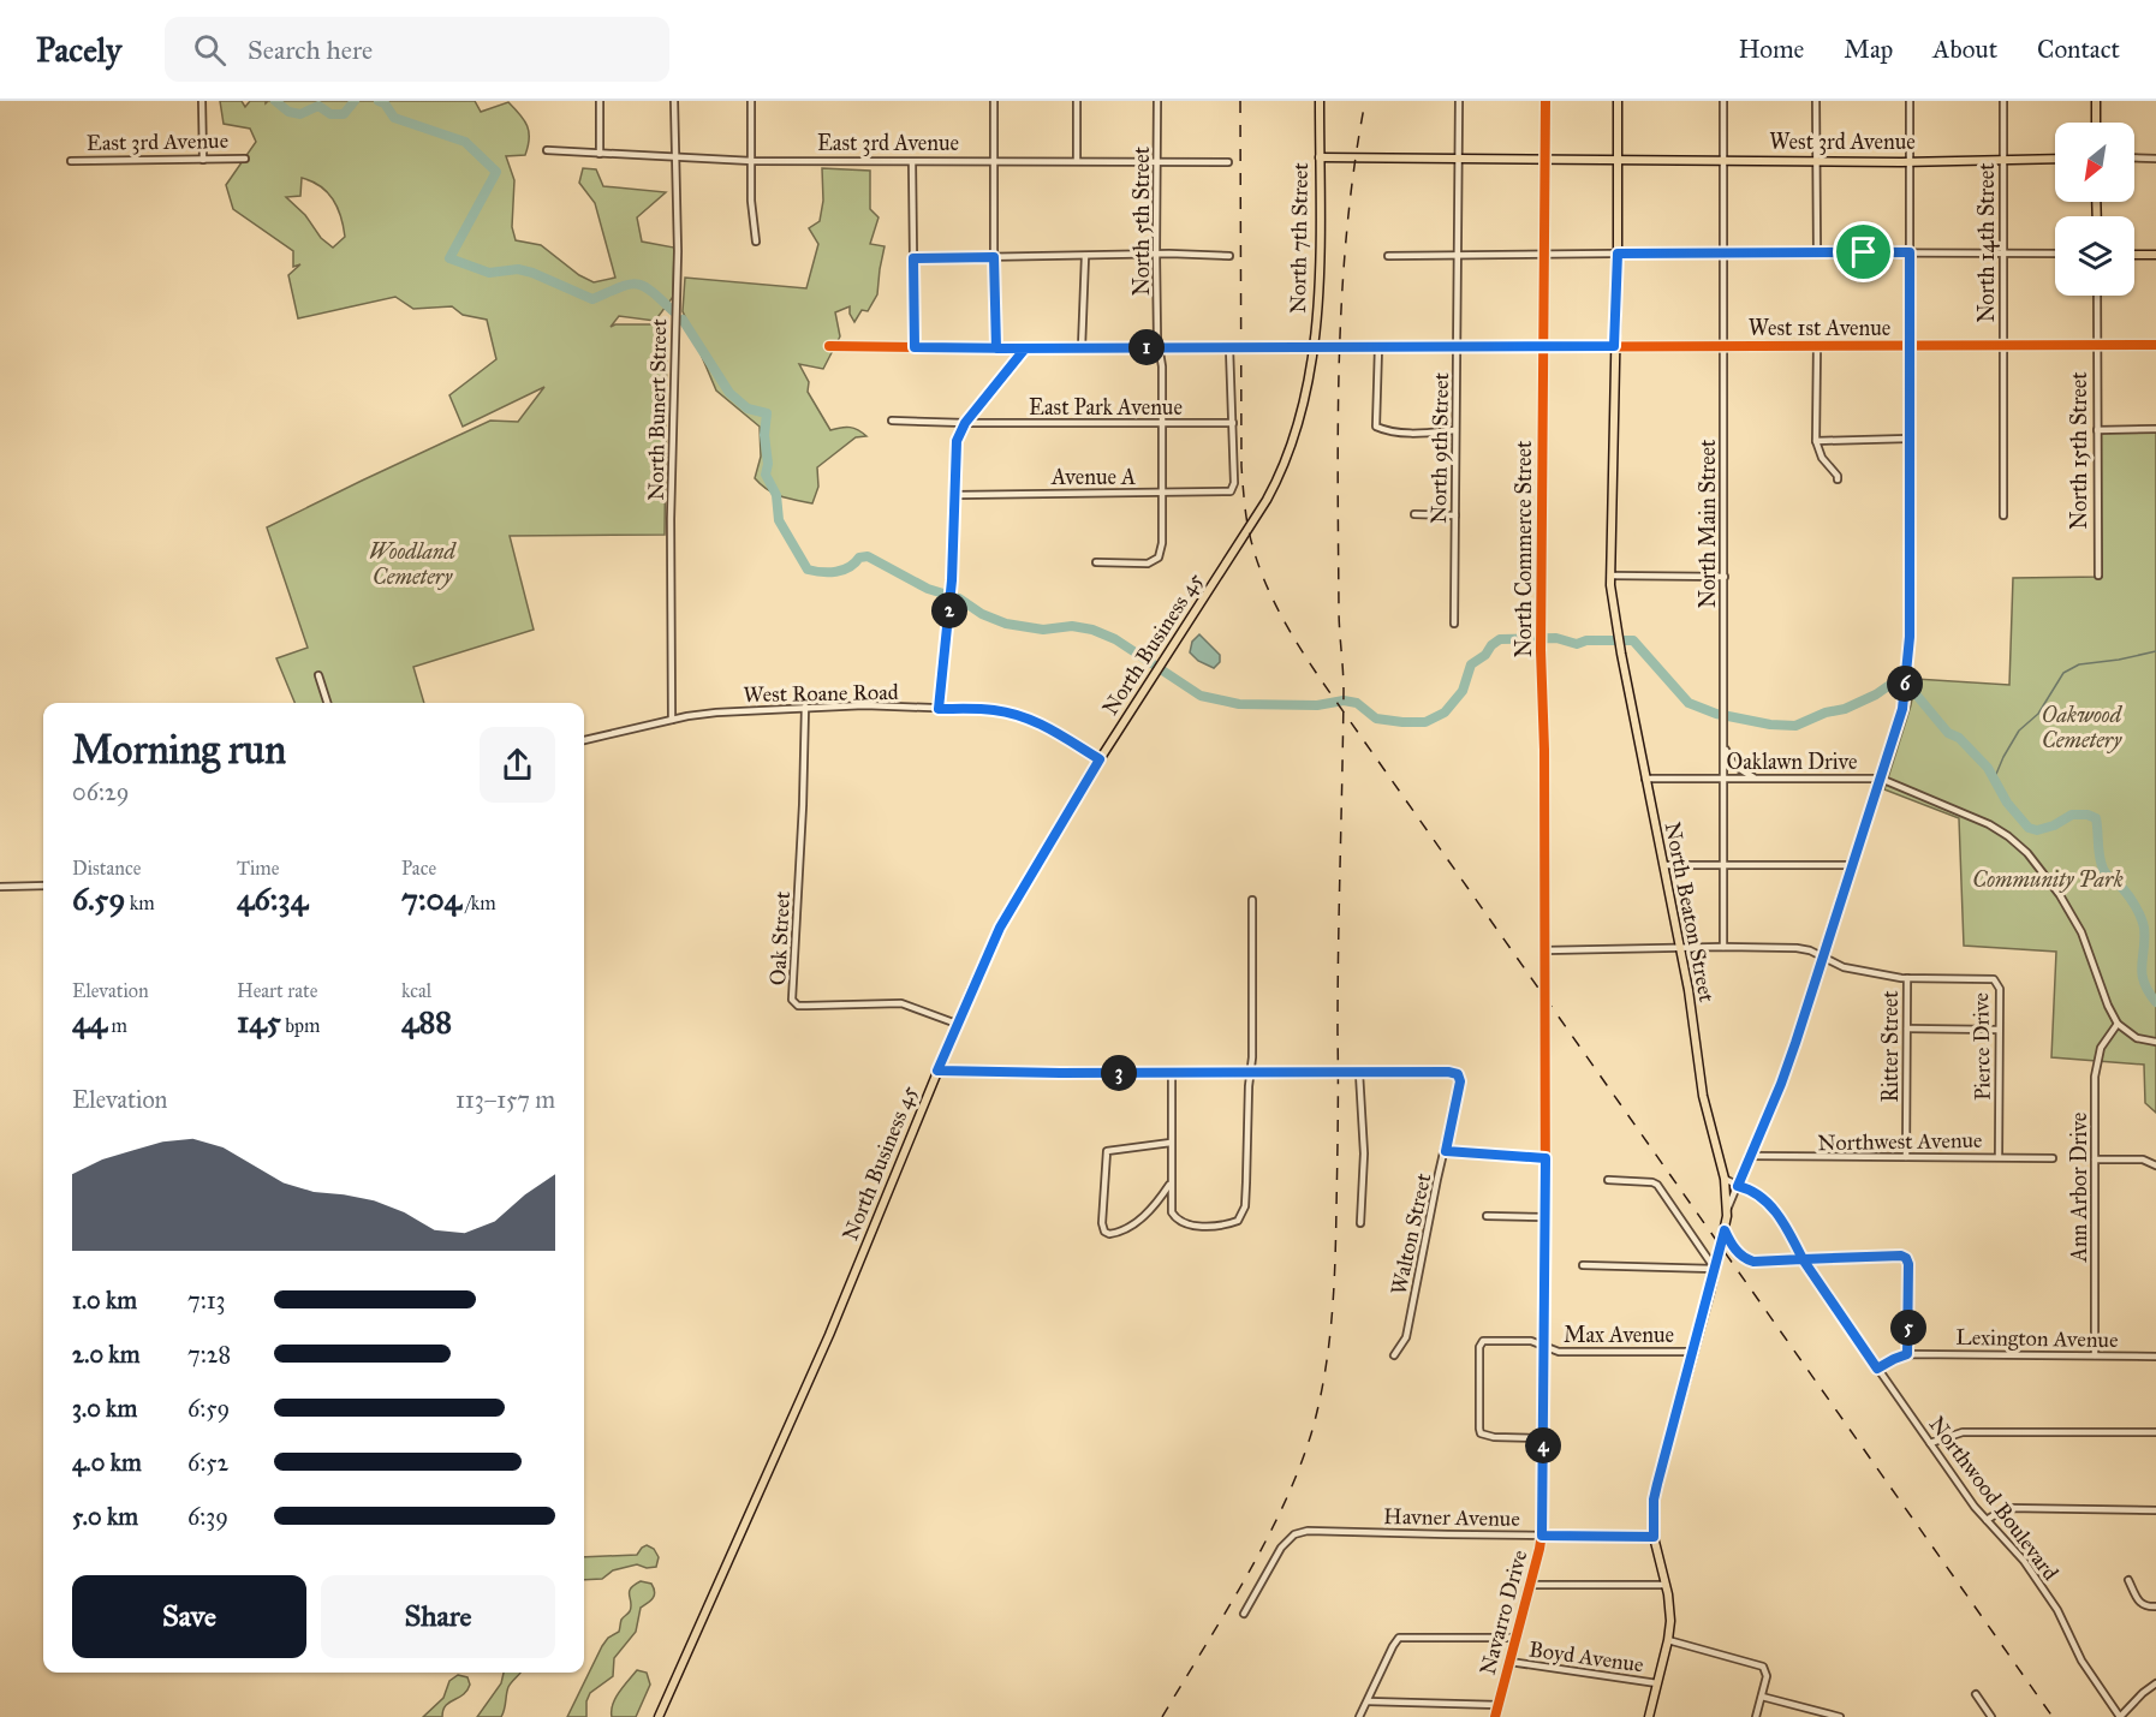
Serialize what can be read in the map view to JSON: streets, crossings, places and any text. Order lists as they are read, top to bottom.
{
  "streets": {
    "main road": [
      "West 3rd Avenue",
      "North 7th Street",
      "North Business 45",
      "North Beaton Street"
    ],
    "street": [
      "East 3rd Avenue",
      "North 5th Street",
      "North 14th Street",
      "West 1st Avenue",
      "East Park Avenue",
      "North Bunert Street",
      "North 9th Street",
      "North 15th Street",
      "Avenue A",
      "North Main Street",
      "North Commerce Street",
      "West Roane Road",
      "Oaklawn Drive",
      "Oak Street",
      "Ritter Street",
      "Pierce Drive",
      "Northwest Avenue",
      "Ann Arbor Drive",
      "Walton Street",
      "Max Avenue",
      "Lexington Avenue",
      "Northwood Boulevard",
      "Havner Avenue",
      "Navarro Drive",
      "Boyd Avenue"
    ]
  },
  "crossings": [
    ["East 3rd Avenue", "North 5th Street"],
    ["East 3rd Avenue", "North Bunert Street"],
    ["West 3rd Avenue", "North 14th Street"],
    ["West 3rd Avenue", "North Main Street"],
    ["West 3rd Avenue", "North Beaton Street"],
    ["North 5th Street", "West 1st Avenue"],
    ["North 5th Street", "East Park Avenue"],
    ["North 5th Street", "Avenue A"],
    ["North 7th Street", "West 1st Avenue"],
    ["North 7th Street", "North Business 45"],
    ["North 14th Street", "West 1st Avenue"],
    ["West 1st Avenue", "North 9th Street"],
    ["West 1st Avenue", "North 15th Street"],
    ["West 1st Avenue", "North Main Street"],
    ["West 1st Avenue", "North Commerce Street"],
    ["West 1st Avenue", "North Beaton Street"],
    ["East Park Avenue", "Avenue A"],
    ["North Bunert Street", "West Roane Road"],
    ["North Main Street", "Oaklawn Drive"],
    ["North Commerce Street", "Navarro Drive"],
    ["North Business 45", "West Roane Road"],
    ["North Business 45", "Oak Street"],
    ["West Roane Road", "Oak Street"],
    ["Oaklawn Drive", "North Beaton Street"],
    ["Oaklawn Drive", "Ann Arbor Drive"],
    ["North Beaton Street", "Max Avenue"],
    ["North Beaton Street", "Northwood Boulevard"],
    ["North Beaton Street", "Havner Avenue"],
    ["North Beaton Street", "Boyd Avenue"],
    ["Ritter Street", "Pierce Drive"],
    ["Ritter Street", "Northwest Avenue"],
    ["Pierce Drive", "Northwest Avenue"],
    ["Ann Arbor Drive", "Lexington Avenue"],
    ["Max Avenue", "Navarro Drive"],
    ["Lexington Avenue", "Northwood Boulevard"],
    ["Havner Avenue", "Navarro Drive"],
    ["Navarro Drive", "Boyd Avenue"]
  ],
  "parks": ["Woodland Cemetery", "Oakwood Cemetery", "Community Park"],
  "north": "bottom left",
  "page": {
    "header": "Pacely",
    "search": "Search here",
    "nav": [
      "Home",
      "Map",
      "About",
      "Contact"
    ],
    "pins": [
      "1",
      "2",
      "6",
      "3",
      "5",
      "4"
    ],
    "heading": ["Morning run", "06:29"],
    "stats": [
      ["Distance", "6.59 km"],
      ["Time", "46:34"],
      ["Pace", "7:04 /km"],
      ["Elevation", "44 m"],
      ["Heart rate", "145 bpm"],
      ["kcal", "488"]
    ],
    "chart": ["Elevation", "113–157 m"],
    "list": [
      {
        "name": "1.0 km",
        "note": "7:13"
      },
      {
        "name": "2.0 km",
        "note": "7:28"
      },
      {
        "name": "3.0 km",
        "note": "6:59"
      },
      {
        "name": "4.0 km",
        "note": "6:52"
      },
      {
        "name": "5.0 km",
        "note": "6:39"
      }
    ],
    "buttons": ["Save", "Share"]
  }
}
